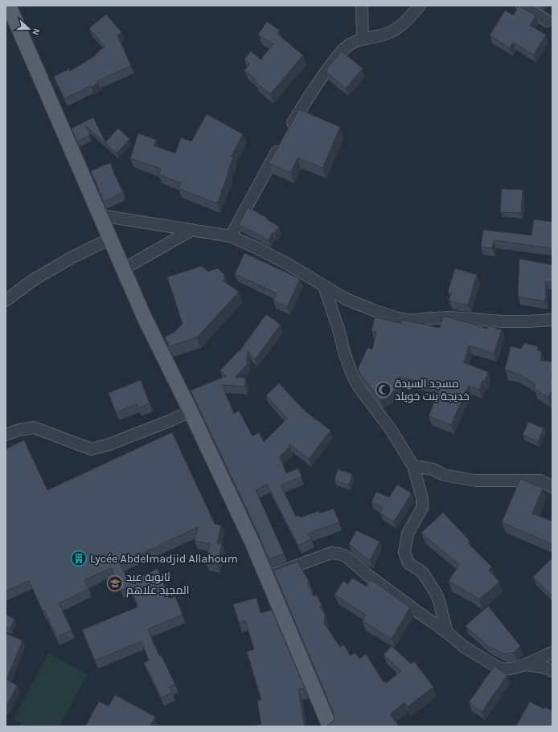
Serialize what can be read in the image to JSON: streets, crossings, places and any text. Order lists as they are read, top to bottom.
{
  "places": {
    "mosque": ["مسجد السيدة خديجة بنت خويلد"],
    "building": ["Lycée Abdelmadjid Allahoum"],
    "school or university": ["ثانوية عبد المجيد علاهم"]
  },
  "north": "right"
}
